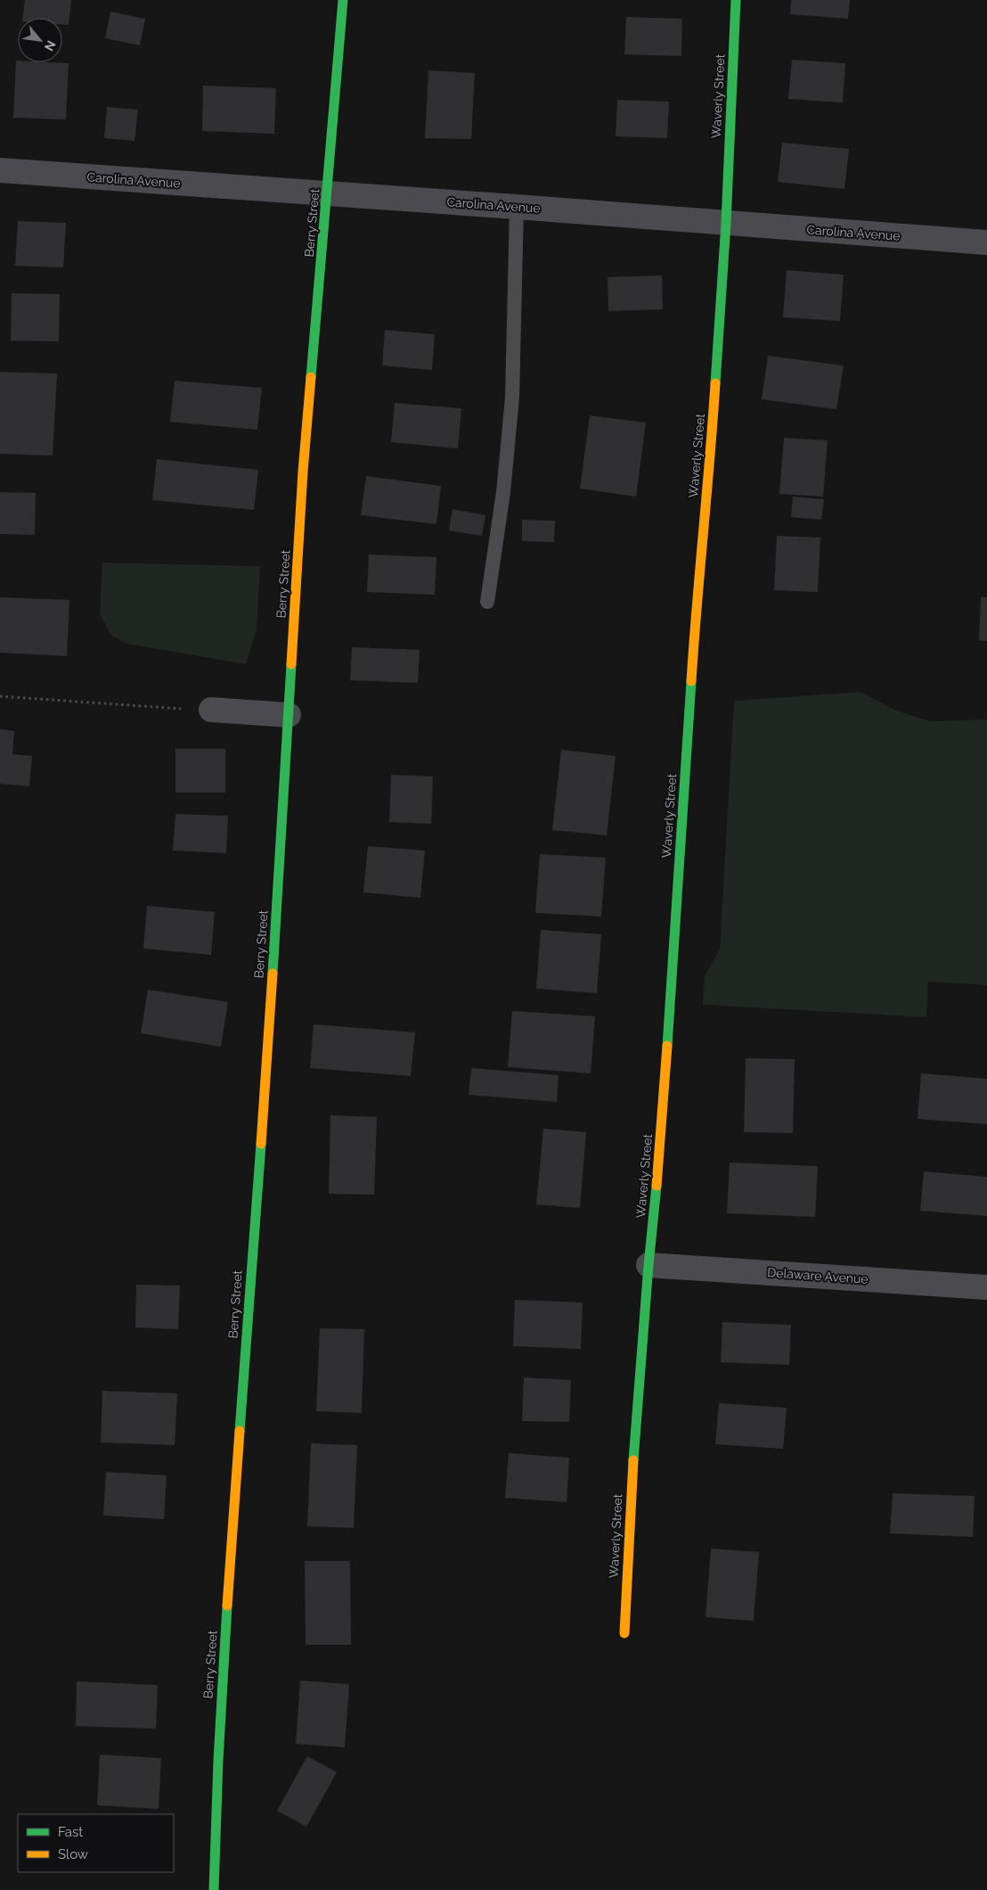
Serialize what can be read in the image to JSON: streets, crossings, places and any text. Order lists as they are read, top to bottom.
{
  "streets": {
    "street": [
      "Waverly Street",
      "Carolina Avenue",
      "Berry Street",
      "Delaware Avenue"
    ]
  },
  "crossings": [
    ["Waverly Street", "Carolina Avenue"],
    ["Waverly Street", "Delaware Avenue"],
    ["Carolina Avenue", "Berry Street"]
  ],
  "legend": ["Fast", "Slow"],
  "north": "bottom right"
}
